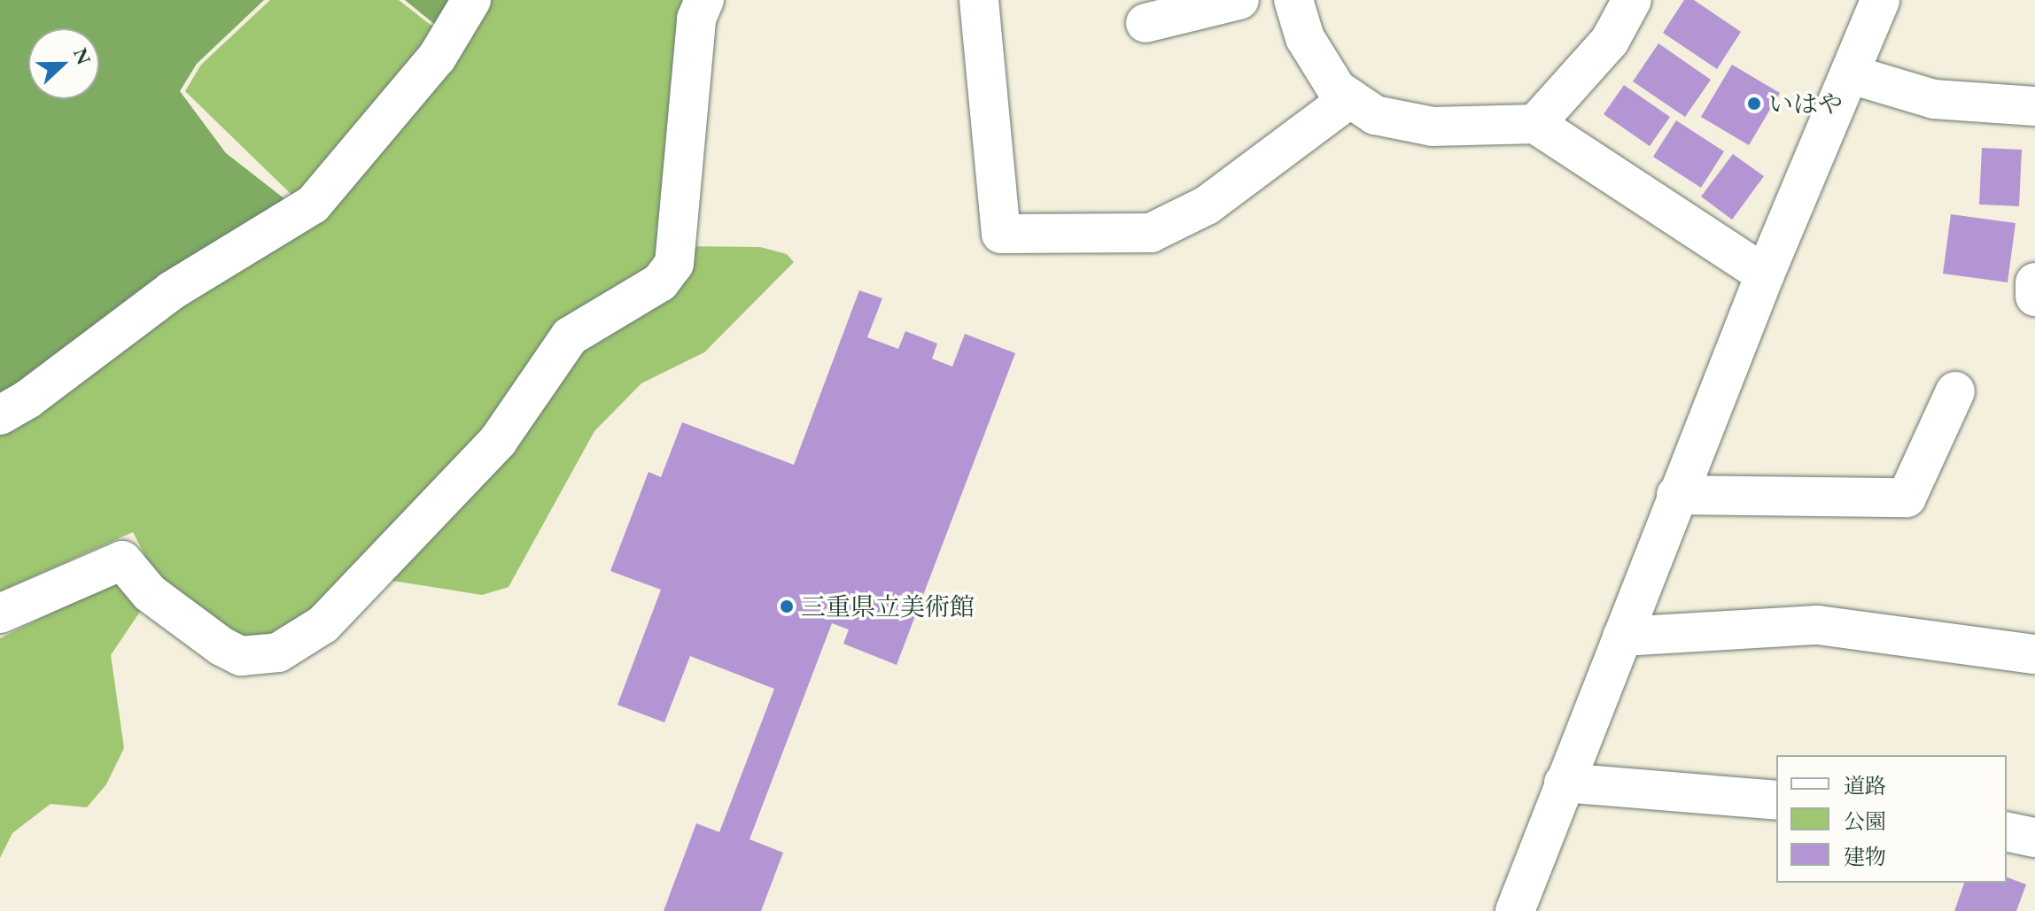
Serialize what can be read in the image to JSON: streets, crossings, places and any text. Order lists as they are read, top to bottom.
{
  "places": ["いはや", "三重県立美術館"],
  "legend": ["道路", "公園", "建物"],
  "north": "right"
}
